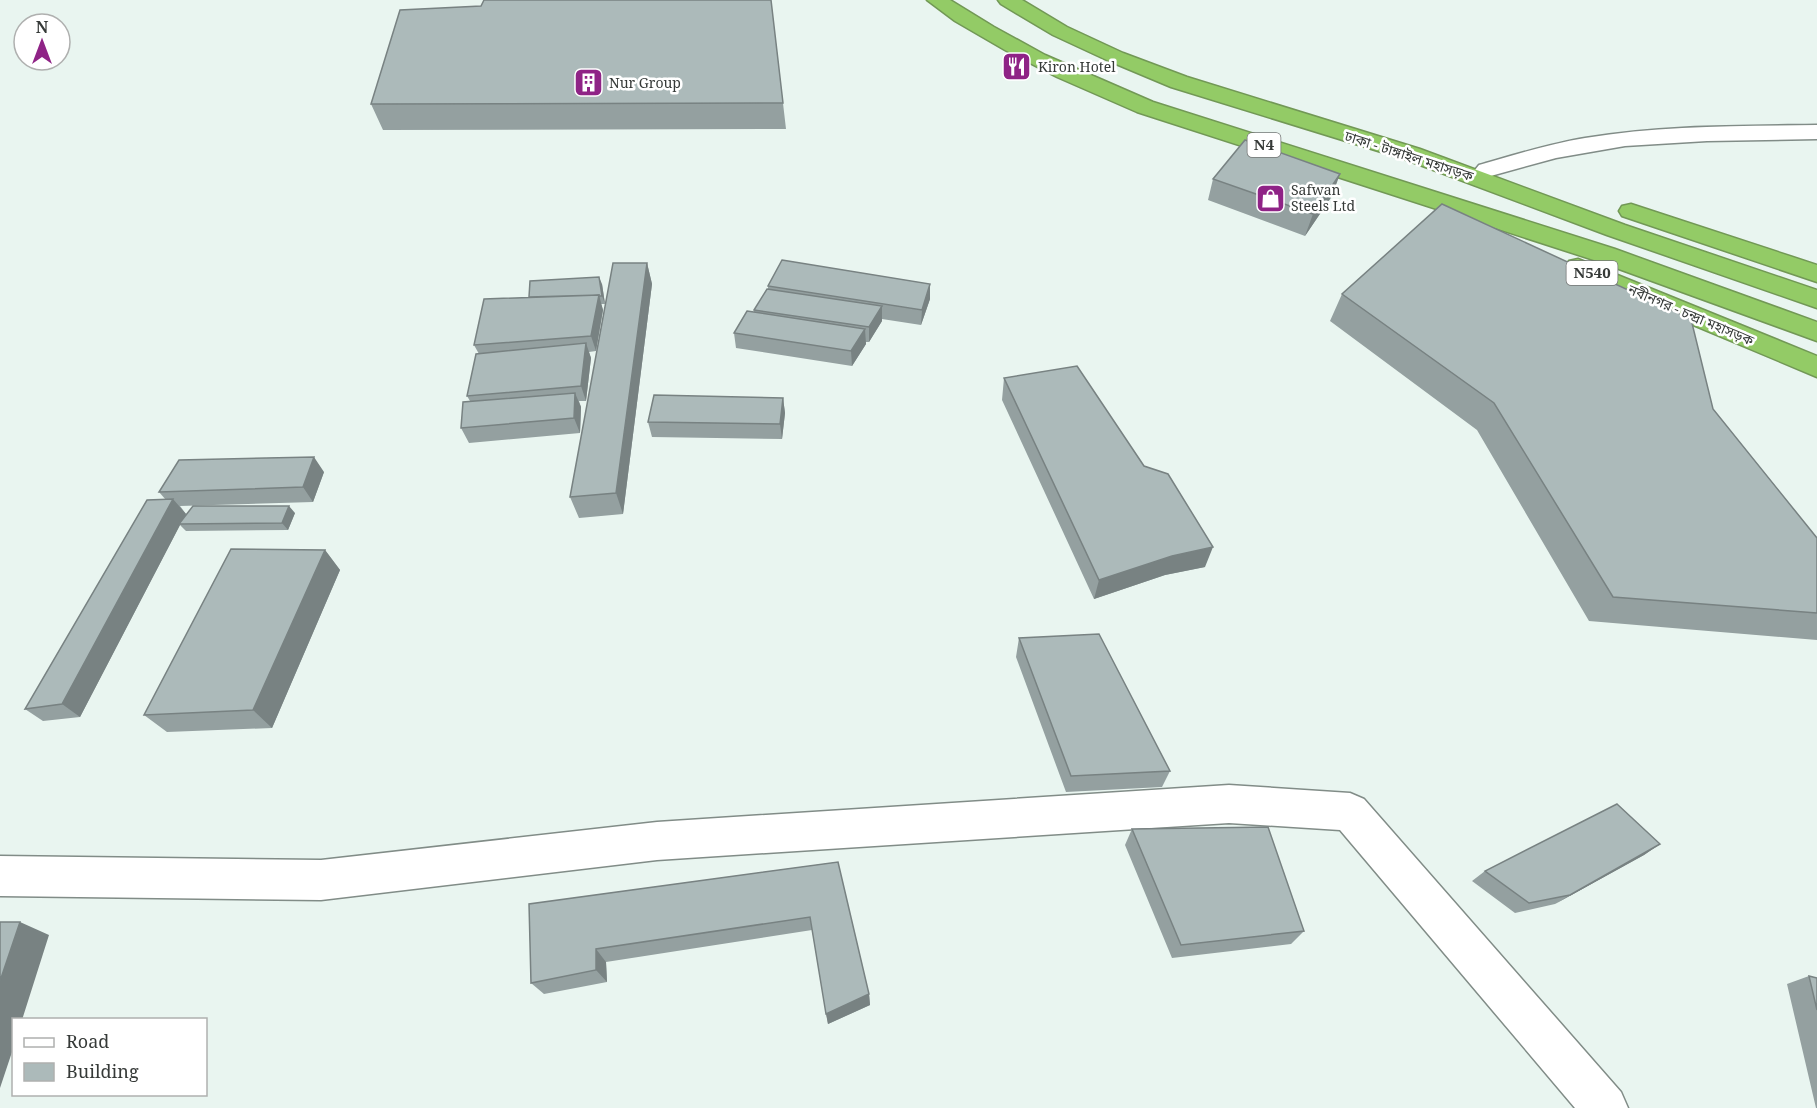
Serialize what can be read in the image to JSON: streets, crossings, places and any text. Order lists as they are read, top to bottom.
{
  "streets": {
    "highway": [
      "N4",
      "ঢাকা - টাঙ্গাইল মহাসড়ক",
      "N540",
      "নবীনগর - চন্দ্রা মহাসড়ক"
    ]
  },
  "crossings": [
    ["N4", "নবীনগর - চন্দ্রা মহাসড়ক"]
  ],
  "places": {
    "restaurant": ["Kiron Hotel"],
    "building": ["Nur Group"],
    "shop": ["Safwan Steels Ltd"]
  },
  "legend": ["Road", "Building"],
  "north": "top"
}
